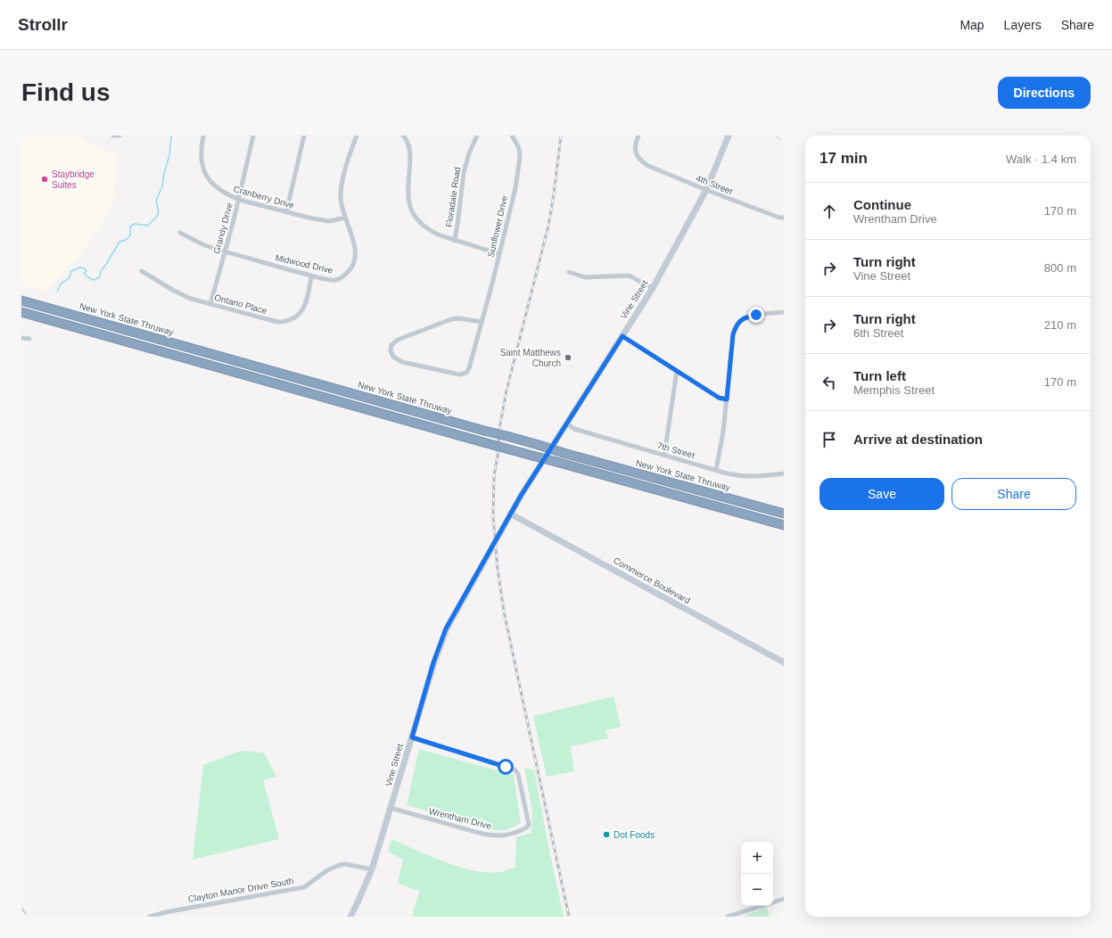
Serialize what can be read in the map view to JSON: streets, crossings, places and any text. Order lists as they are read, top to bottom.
{
  "streets": {
    "highway": ["New York State Thruway"],
    "street": [
      "4th Street",
      "Cranberry Drive",
      "Floradale Road",
      "Sunflower Drive",
      "Grandy Drive",
      "Midwood Drive",
      "Vine Street",
      "Ontario Place",
      "7th Street",
      "Commerce Boulevard",
      "Wrentham Drive",
      "Clayton Manor Drive South"
    ]
  },
  "crossings": [
    ["4th Street", "Vine Street"],
    ["Cranberry Drive", "Grandy Drive"],
    ["Cranberry Drive", "Midwood Drive"],
    ["Grandy Drive", "Midwood Drive"],
    ["Grandy Drive", "Ontario Place"],
    ["Midwood Drive", "Ontario Place"],
    ["Vine Street", "7th Street"],
    ["Vine Street", "Commerce Boulevard"],
    ["Vine Street", "Wrentham Drive"],
    ["Vine Street", "Clayton Manor Drive South"]
  ],
  "places": ["Staybridge Suites", "Saint Matthews Church", "Dot Foods"],
  "page": {
    "header": "Strollr",
    "nav": ["Map", "Layers", "Share"],
    "buttons": [
      "Directions",
      ["Save", "Share"]
    ],
    "title": "Find us",
    "heading": ["17 min", "Walk · 1.4 km"],
    "list": [
      ["Continue", "Wrentham Drive", "170 m"],
      ["Turn right", "Vine Street", "800 m"],
      ["Turn right", "6th Street", "210 m"],
      ["Turn left", "Memphis Street", "170 m"],
      "Arrive at destination"
    ],
    "map_buttons": ["+", "−"]
  }
}
